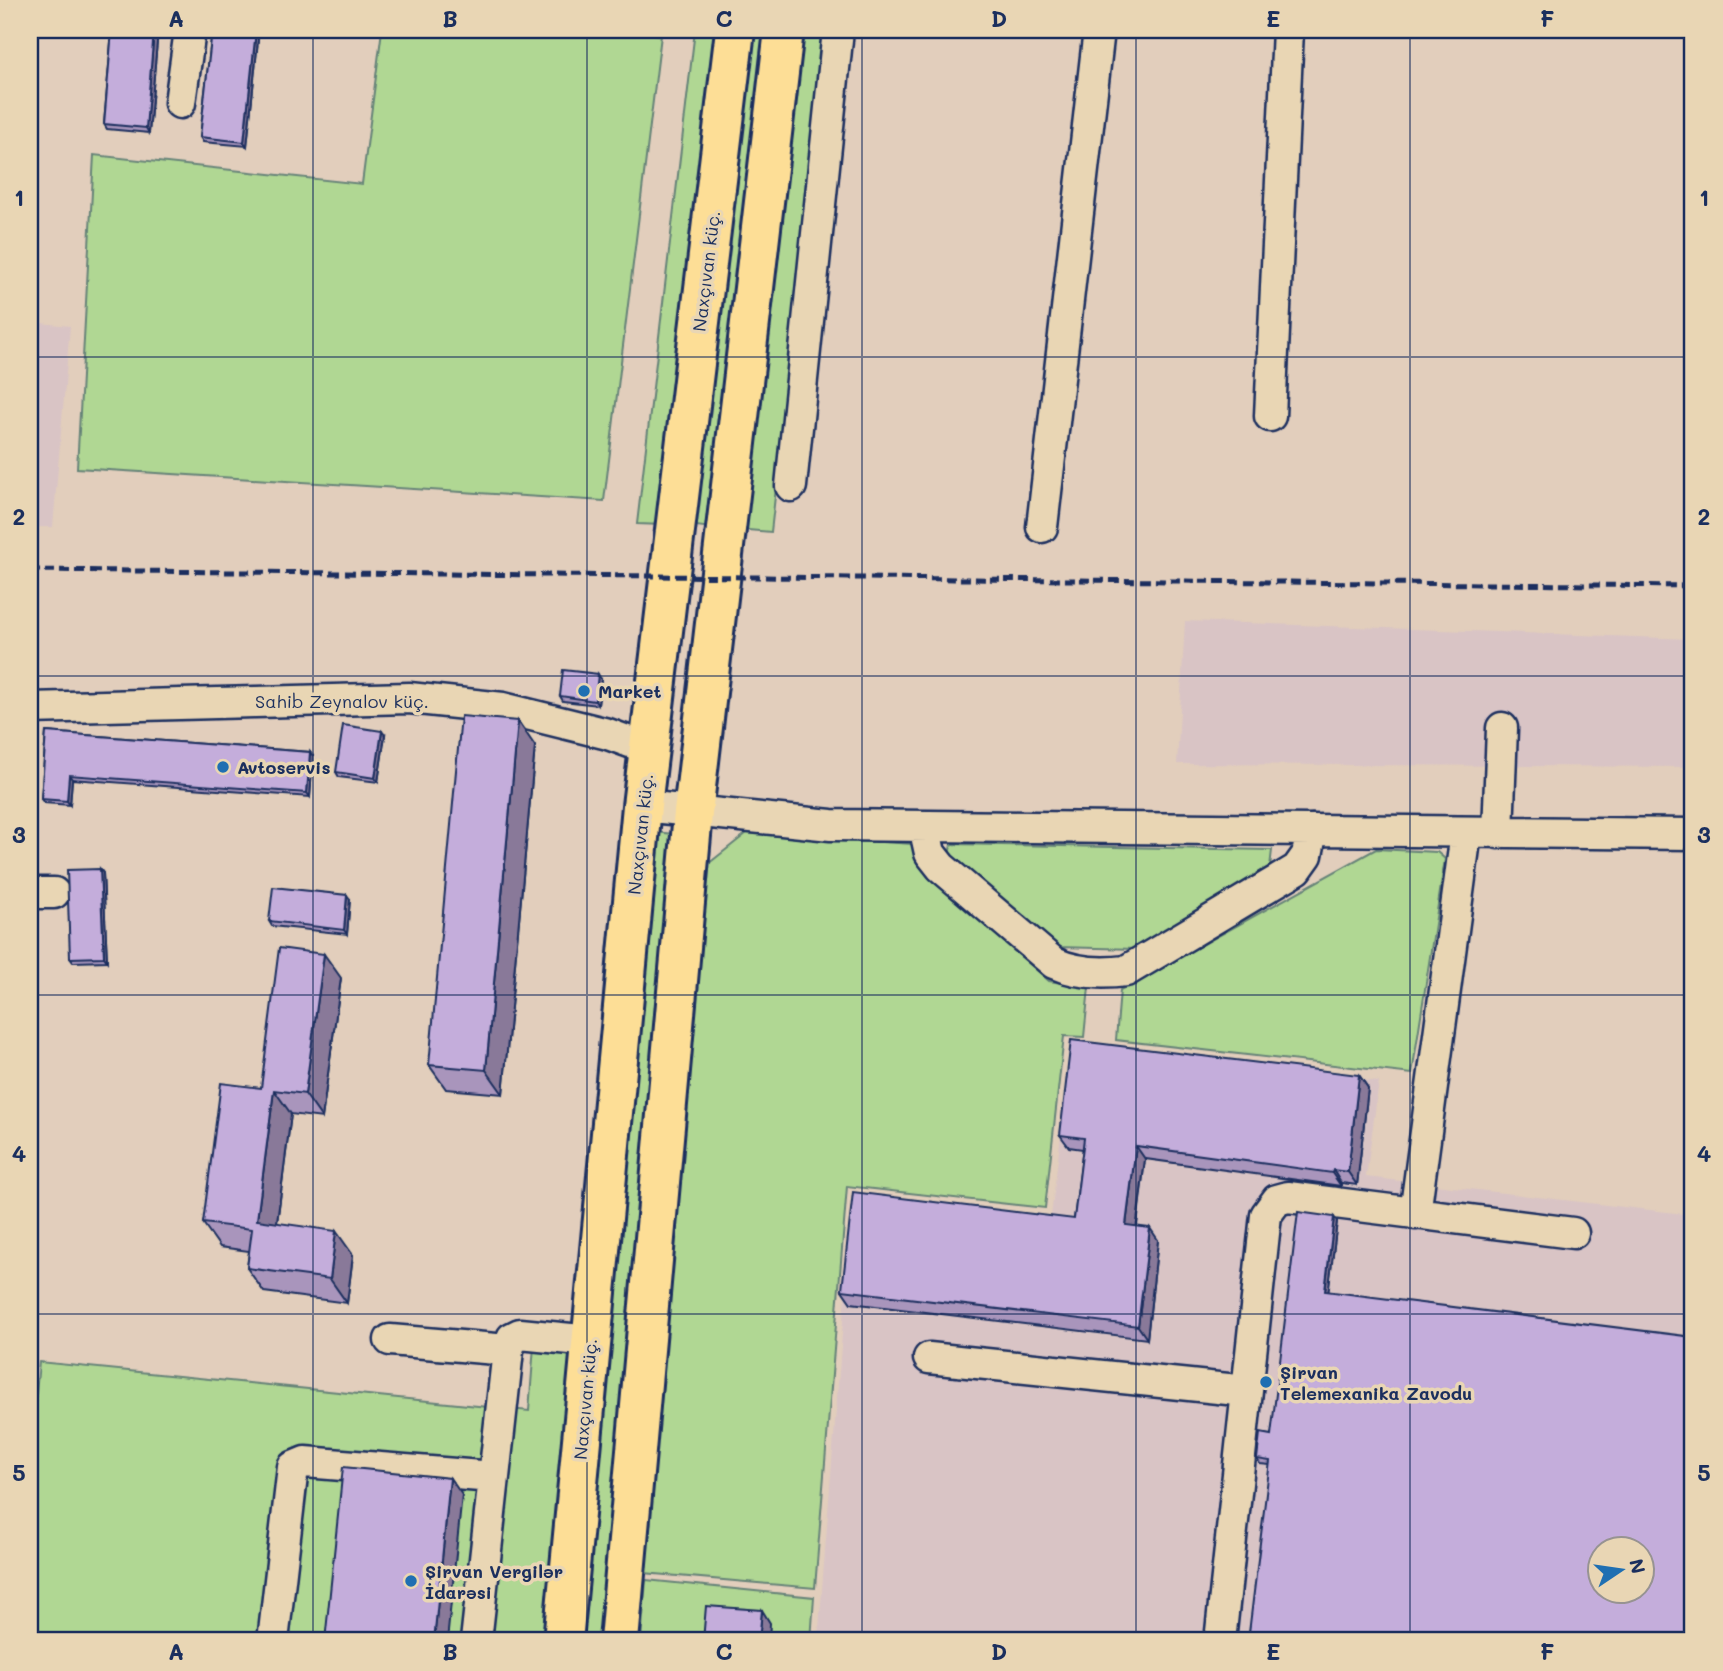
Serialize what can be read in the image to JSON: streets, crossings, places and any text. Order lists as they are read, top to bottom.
{
  "streets": {
    "main road": ["Naxçıvan küç."],
    "street": ["Sahib Zeynalov küç."]
  },
  "crossings": [
    ["Naxçıvan küç.", "Sahib Zeynalov küç."]
  ],
  "places": [
    "Market",
    "Avtoservis",
    "Şirvan Telemexanika Zavodu",
    "Şirvan Vergilər İdarəsi"
  ],
  "north": "right",
  "grid": {
    "columns": [
      "A",
      "B",
      "C",
      "D",
      "E",
      "F"
    ],
    "rows": [
      "1",
      "2",
      "3",
      "4",
      "5"
    ]
  }
}
